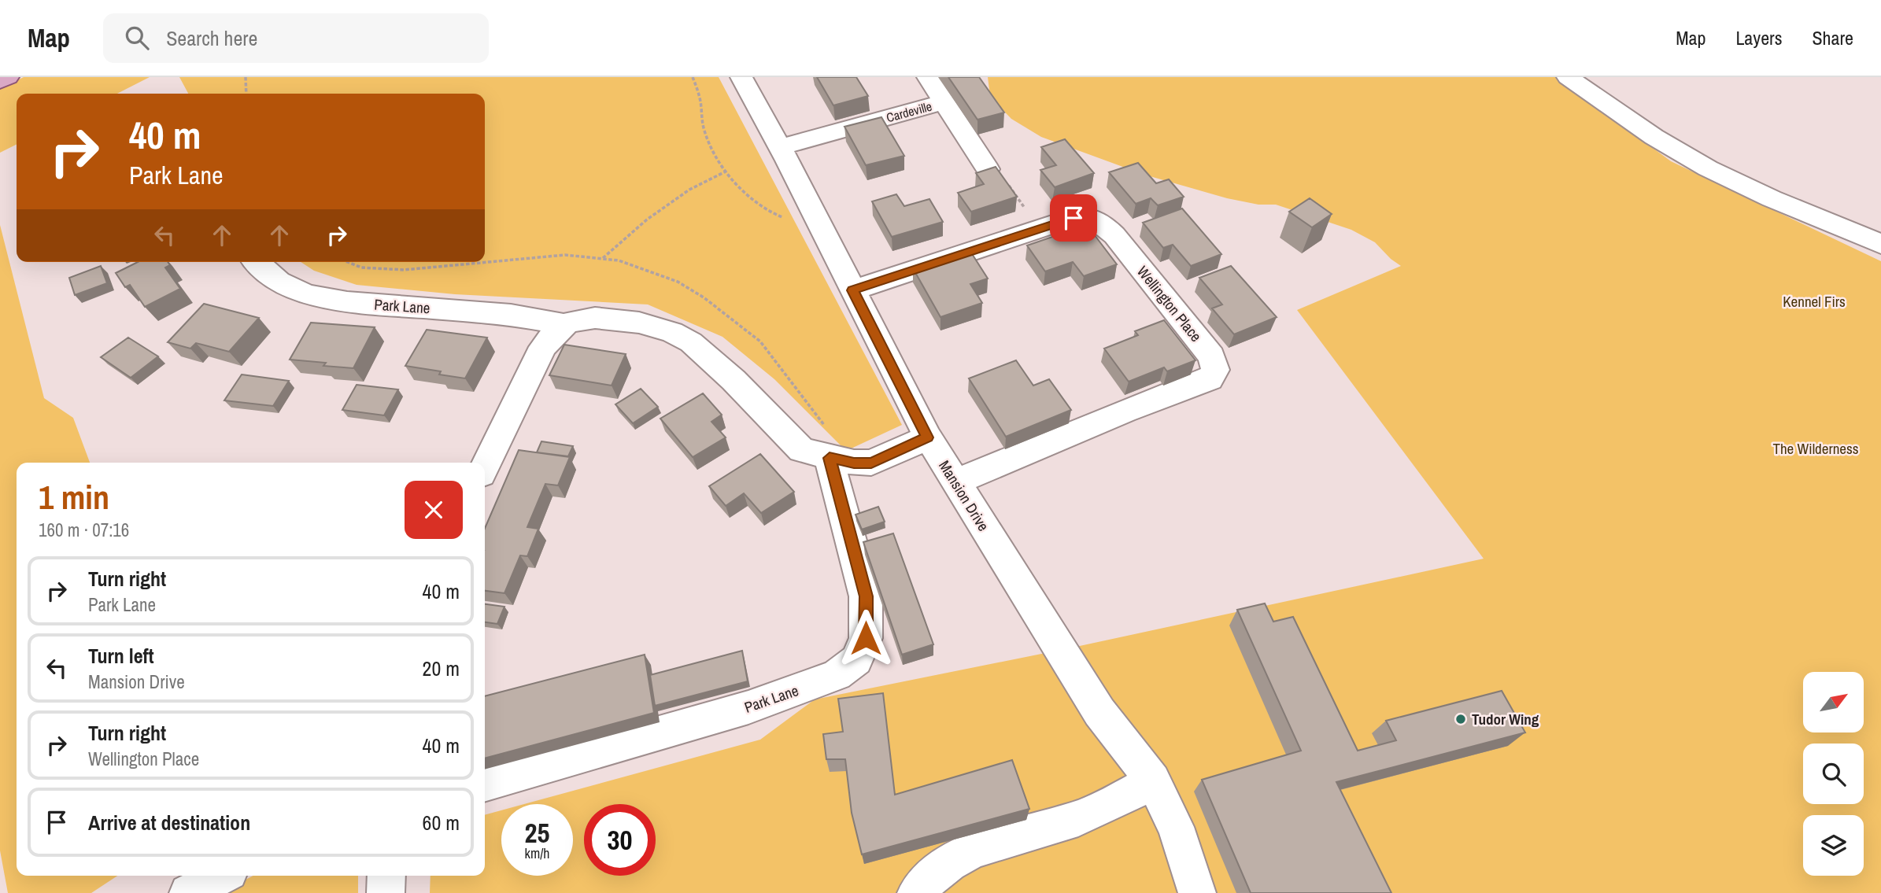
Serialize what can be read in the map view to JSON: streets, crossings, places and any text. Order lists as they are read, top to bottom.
{
  "streets": {
    "street": [
      "Cardeville",
      "Wellington Place",
      "Park Lane",
      "Mansion Drive"
    ]
  },
  "crossings": [
    ["Cardeville", "Mansion Drive"],
    ["Wellington Place", "Mansion Drive"],
    ["Park Lane", "Mansion Drive"]
  ],
  "parks": ["Kennel Firs", "The Wilderness"],
  "places": ["Tudor Wing"],
  "north": "top right",
  "page": {
    "header": "Map",
    "search": "Search here",
    "nav": ["Map", "Layers", "Share"],
    "turn": ["40 m", "Park Lane"],
    "heading": ["1 min", "160 m · 07:16"],
    "list": [
      {
        "name": "Turn right",
        "note": "Park Lane",
        "value": "40 m"
      },
      {
        "name": "Turn left",
        "note": "Mansion Drive",
        "value": "20 m"
      },
      {
        "name": "Turn right",
        "note": "Wellington Place",
        "value": "40 m"
      },
      {
        "name": "Arrive at destination",
        "value": "60 m"
      }
    ],
    "speed": "25 km/h",
    "limit": "30"
  }
}
